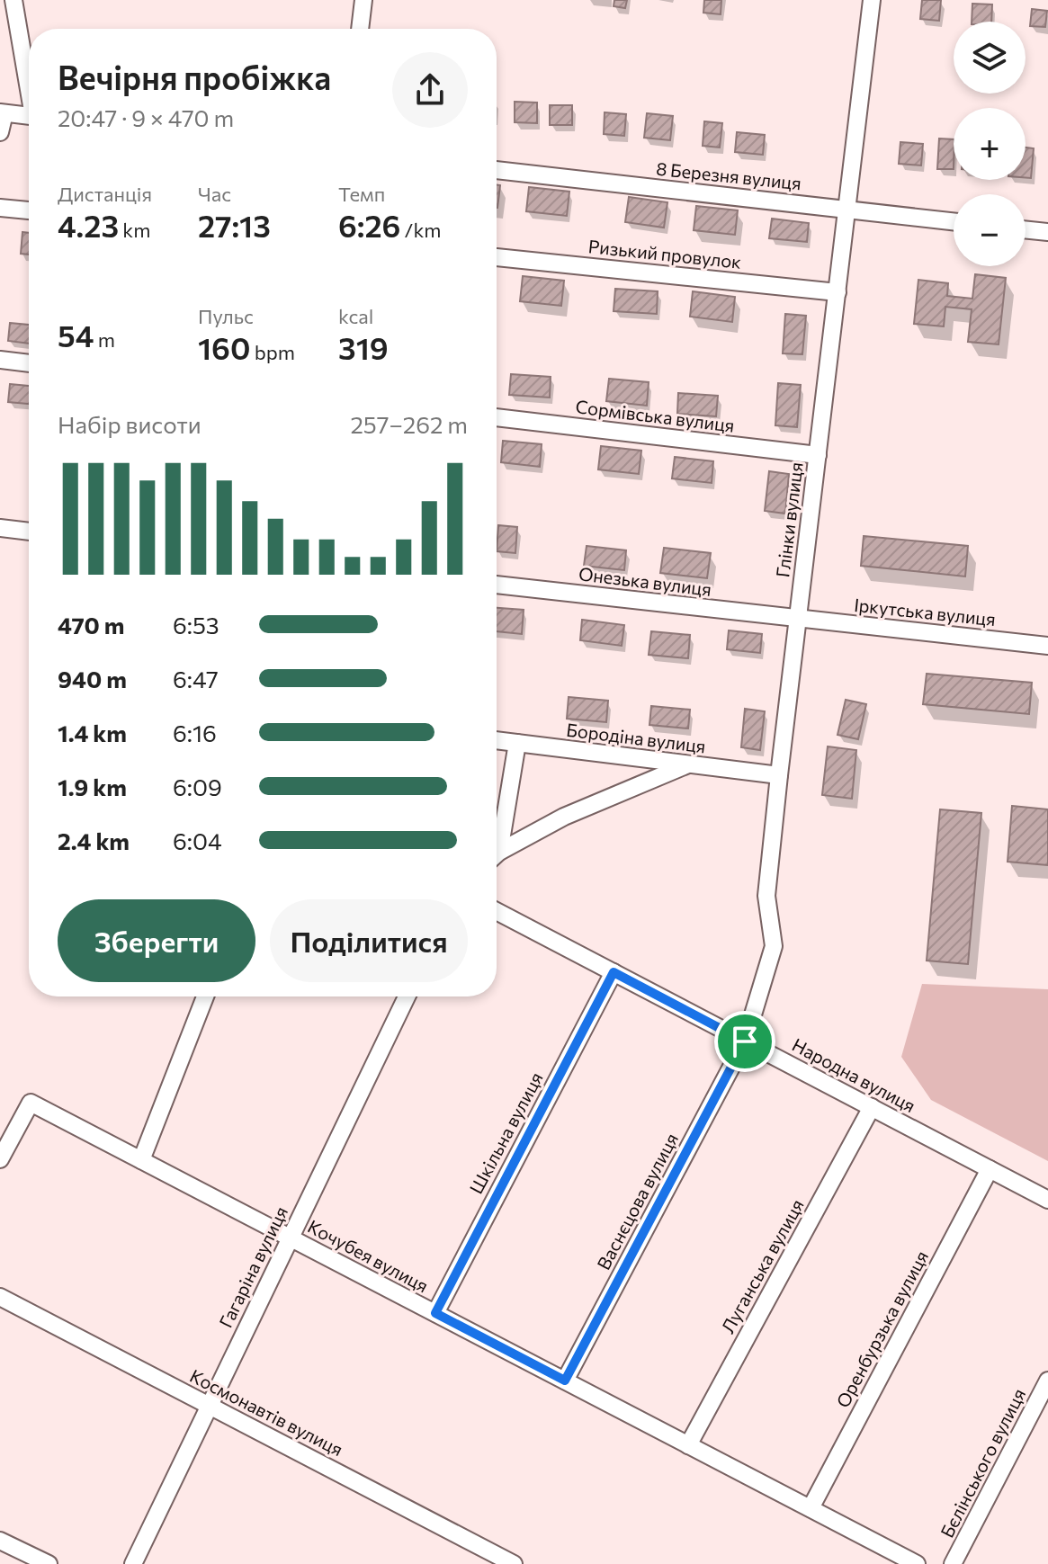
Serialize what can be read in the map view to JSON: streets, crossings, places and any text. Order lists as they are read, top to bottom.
{
  "streets": {
    "street": [
      "8 Березня вулиця",
      "Ризький провулок",
      "Сормівська вулиця",
      "Глінки вулиця",
      "Онезька вулиця",
      "Іркутська вулиця",
      "Бородіна вулиця",
      "Народна вулиця",
      "Шкільна вулиця",
      "Васнєцова вулиця",
      "Кочубея вулиця",
      "Луганська вулиця",
      "Гагаріна вулиця",
      "Оренбурзька вулиця",
      "Космонавтів вулиця",
      "Бєлінського вулиця"
    ]
  },
  "crossings": [
    ["8 Березня вулиця", "Глінки вулиця"],
    ["Ризький провулок", "Глінки вулиця"],
    ["Сормівська вулиця", "Глінки вулиця"],
    ["Глінки вулиця", "Онезька вулиця"],
    ["Глінки вулиця", "Іркутська вулиця"],
    ["Глінки вулиця", "Бородіна вулиця"],
    ["Глінки вулиця", "Народна вулиця"],
    ["Глінки вулиця", "Васнєцова вулиця"],
    ["Онезька вулиця", "Іркутська вулиця"],
    ["Народна вулиця", "Шкільна вулиця"],
    ["Народна вулиця", "Васнєцова вулиця"],
    ["Народна вулиця", "Луганська вулиця"],
    ["Народна вулиця", "Оренбурзька вулиця"],
    ["Шкільна вулиця", "Кочубея вулиця"],
    ["Васнєцова вулиця", "Кочубея вулиця"],
    ["Кочубея вулиця", "Луганська вулиця"],
    ["Кочубея вулиця", "Гагаріна вулиця"],
    ["Кочубея вулиця", "Оренбурзька вулиця"],
    ["Гагаріна вулиця", "Космонавтів вулиця"]
  ],
  "page": {
    "map_buttons": ["+", "−"],
    "heading": ["Вечірня пробіжка", "20:47 · 9 × 470 m"],
    "stats": [
      ["Дистанція", "4.23 km"],
      ["Час", "27:13"],
      ["Темп", "6:26 /km"],
      ["54 m"],
      ["Пульс", "160 bpm"],
      ["kcal", "319"]
    ],
    "chart": ["Набір висоти", "257–262 m"],
    "list": [
      {
        "name": "470 m",
        "note": "6:53"
      },
      {
        "name": "940 m",
        "note": "6:47"
      },
      {
        "name": "1.4 km",
        "note": "6:16"
      },
      {
        "name": "1.9 km",
        "note": "6:09"
      },
      {
        "name": "2.4 km",
        "note": "6:04"
      }
    ],
    "buttons": ["Зберегти", "Поділитися"]
  }
}
